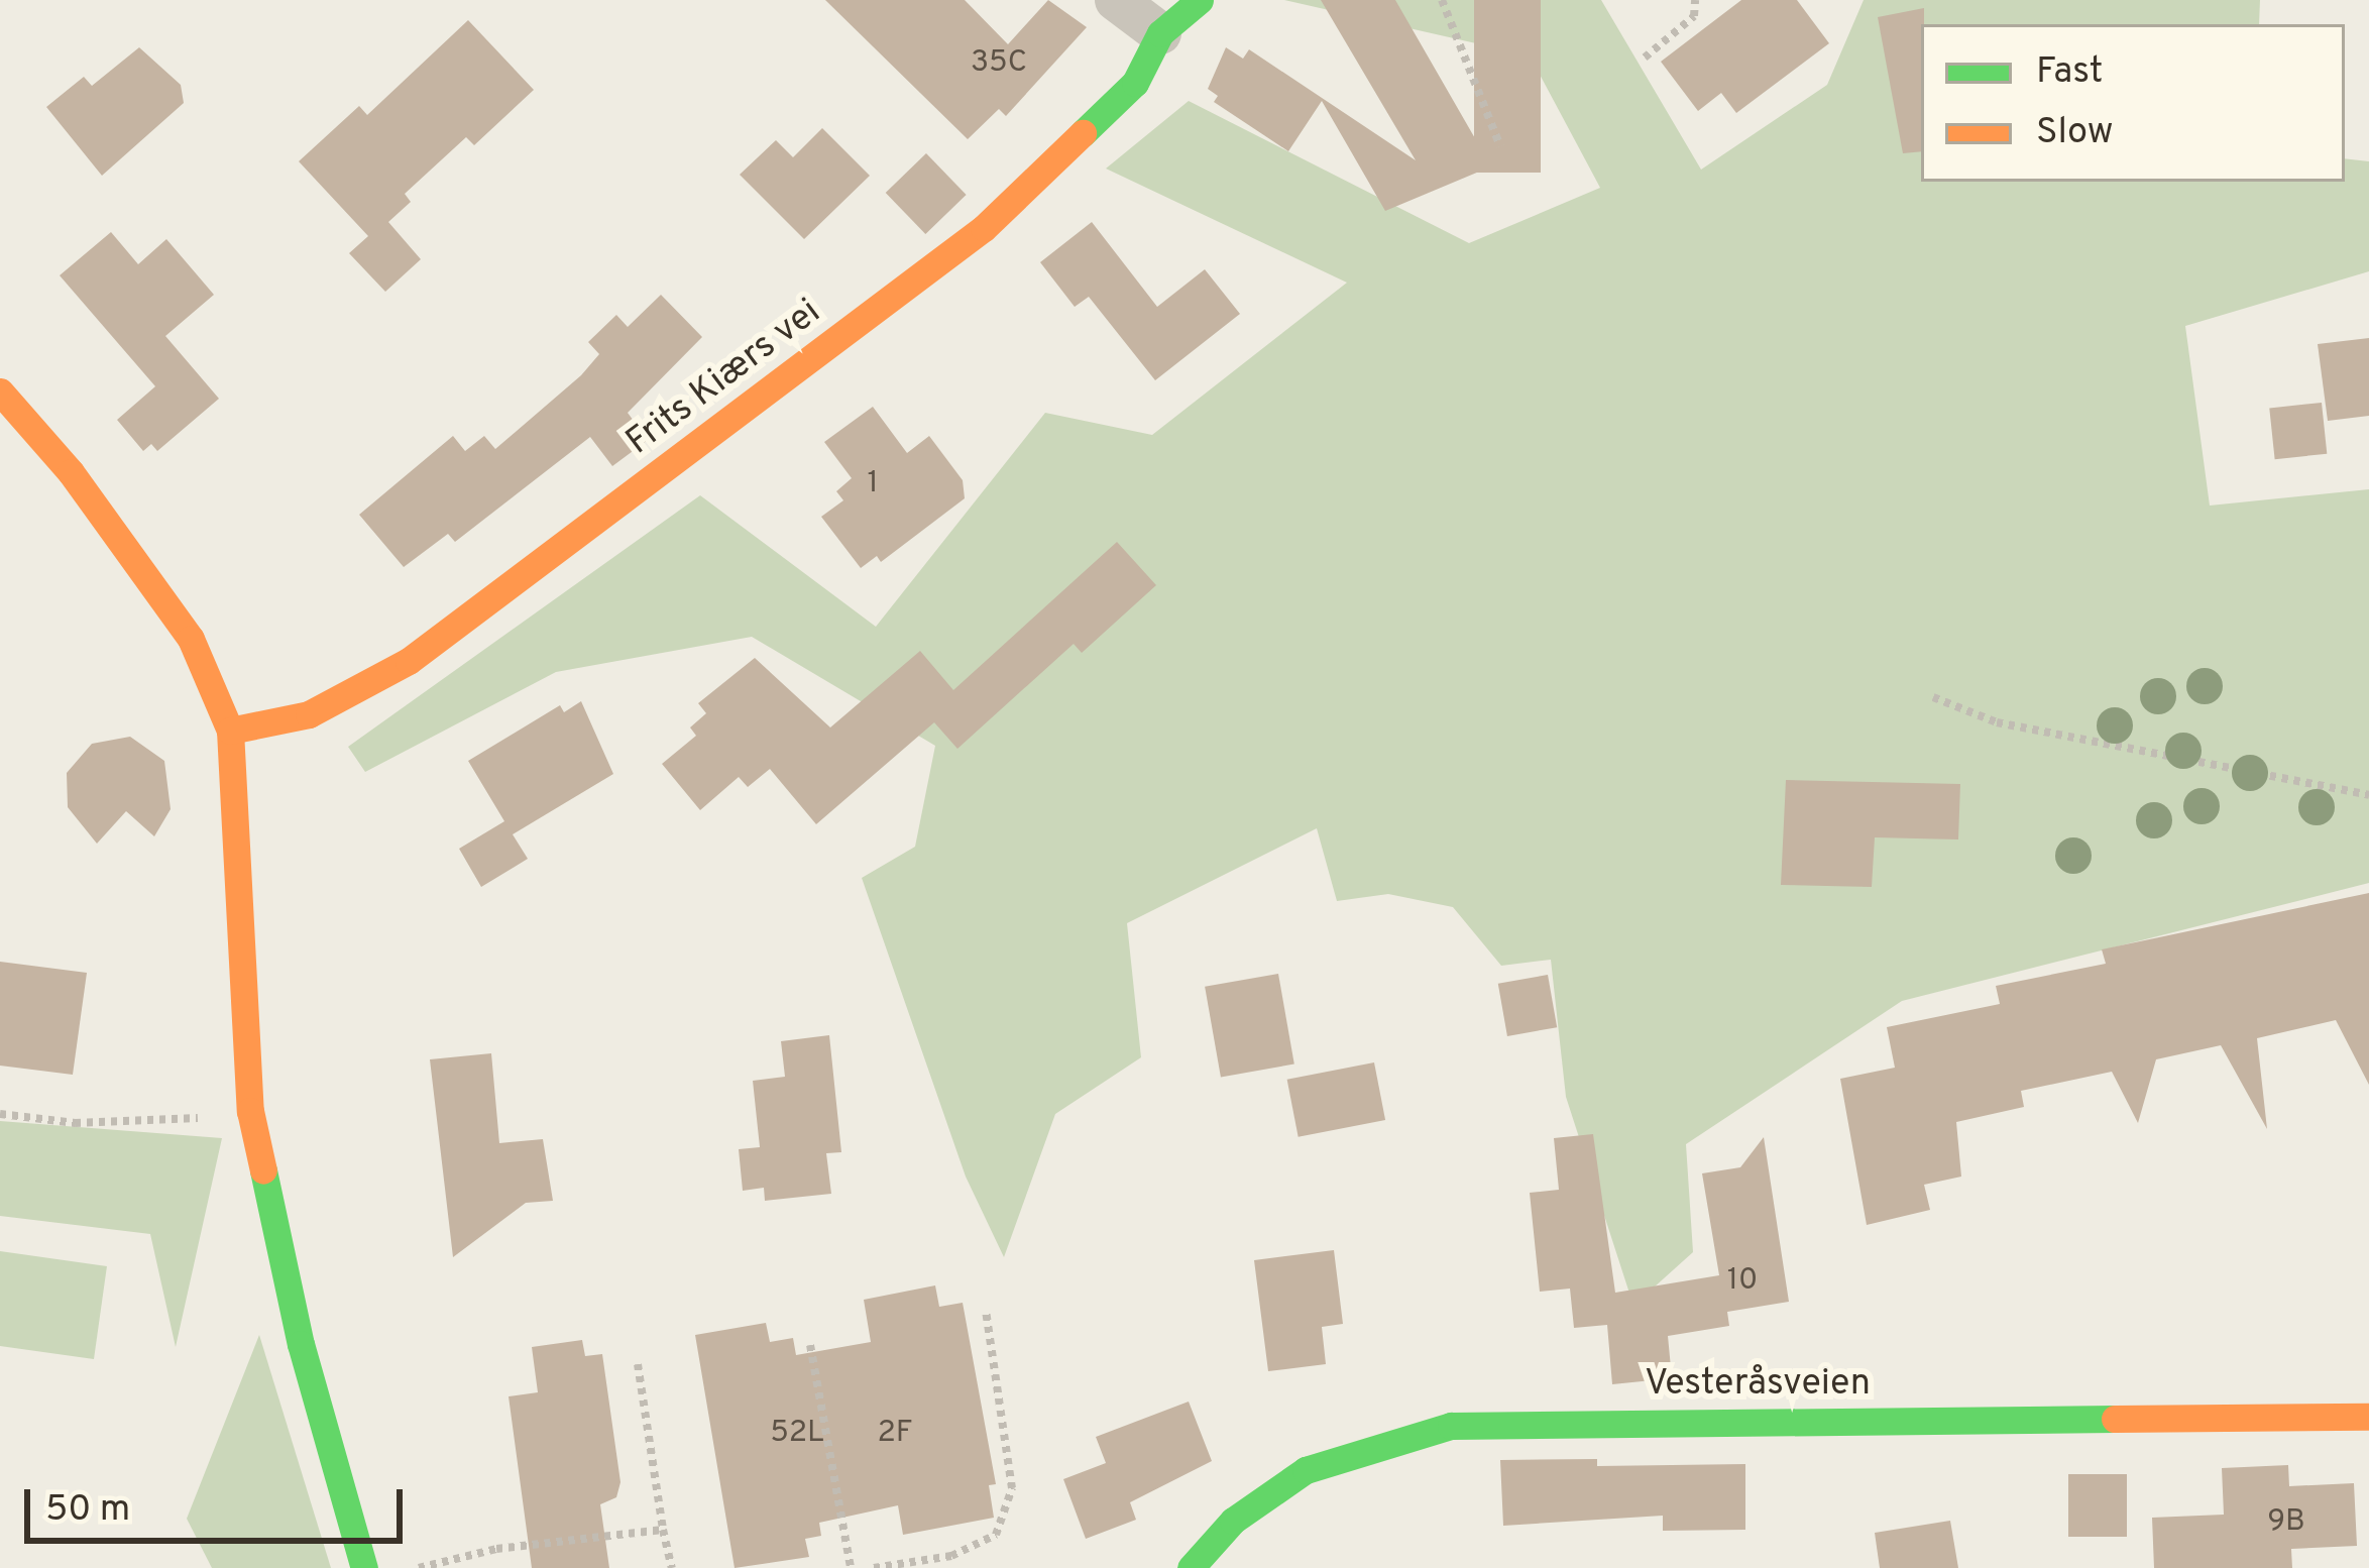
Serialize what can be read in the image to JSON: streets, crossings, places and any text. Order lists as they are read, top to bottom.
{
  "streets": {
    "street": ["Frits Kiærs vei", "Vesteråsveien"]
  },
  "house_numbers": [
    "35C",
    "1",
    "10",
    "52L",
    "2F",
    "9B"
  ],
  "legend": ["Fast", "Slow"],
  "scale_bar": "50 m"
}
